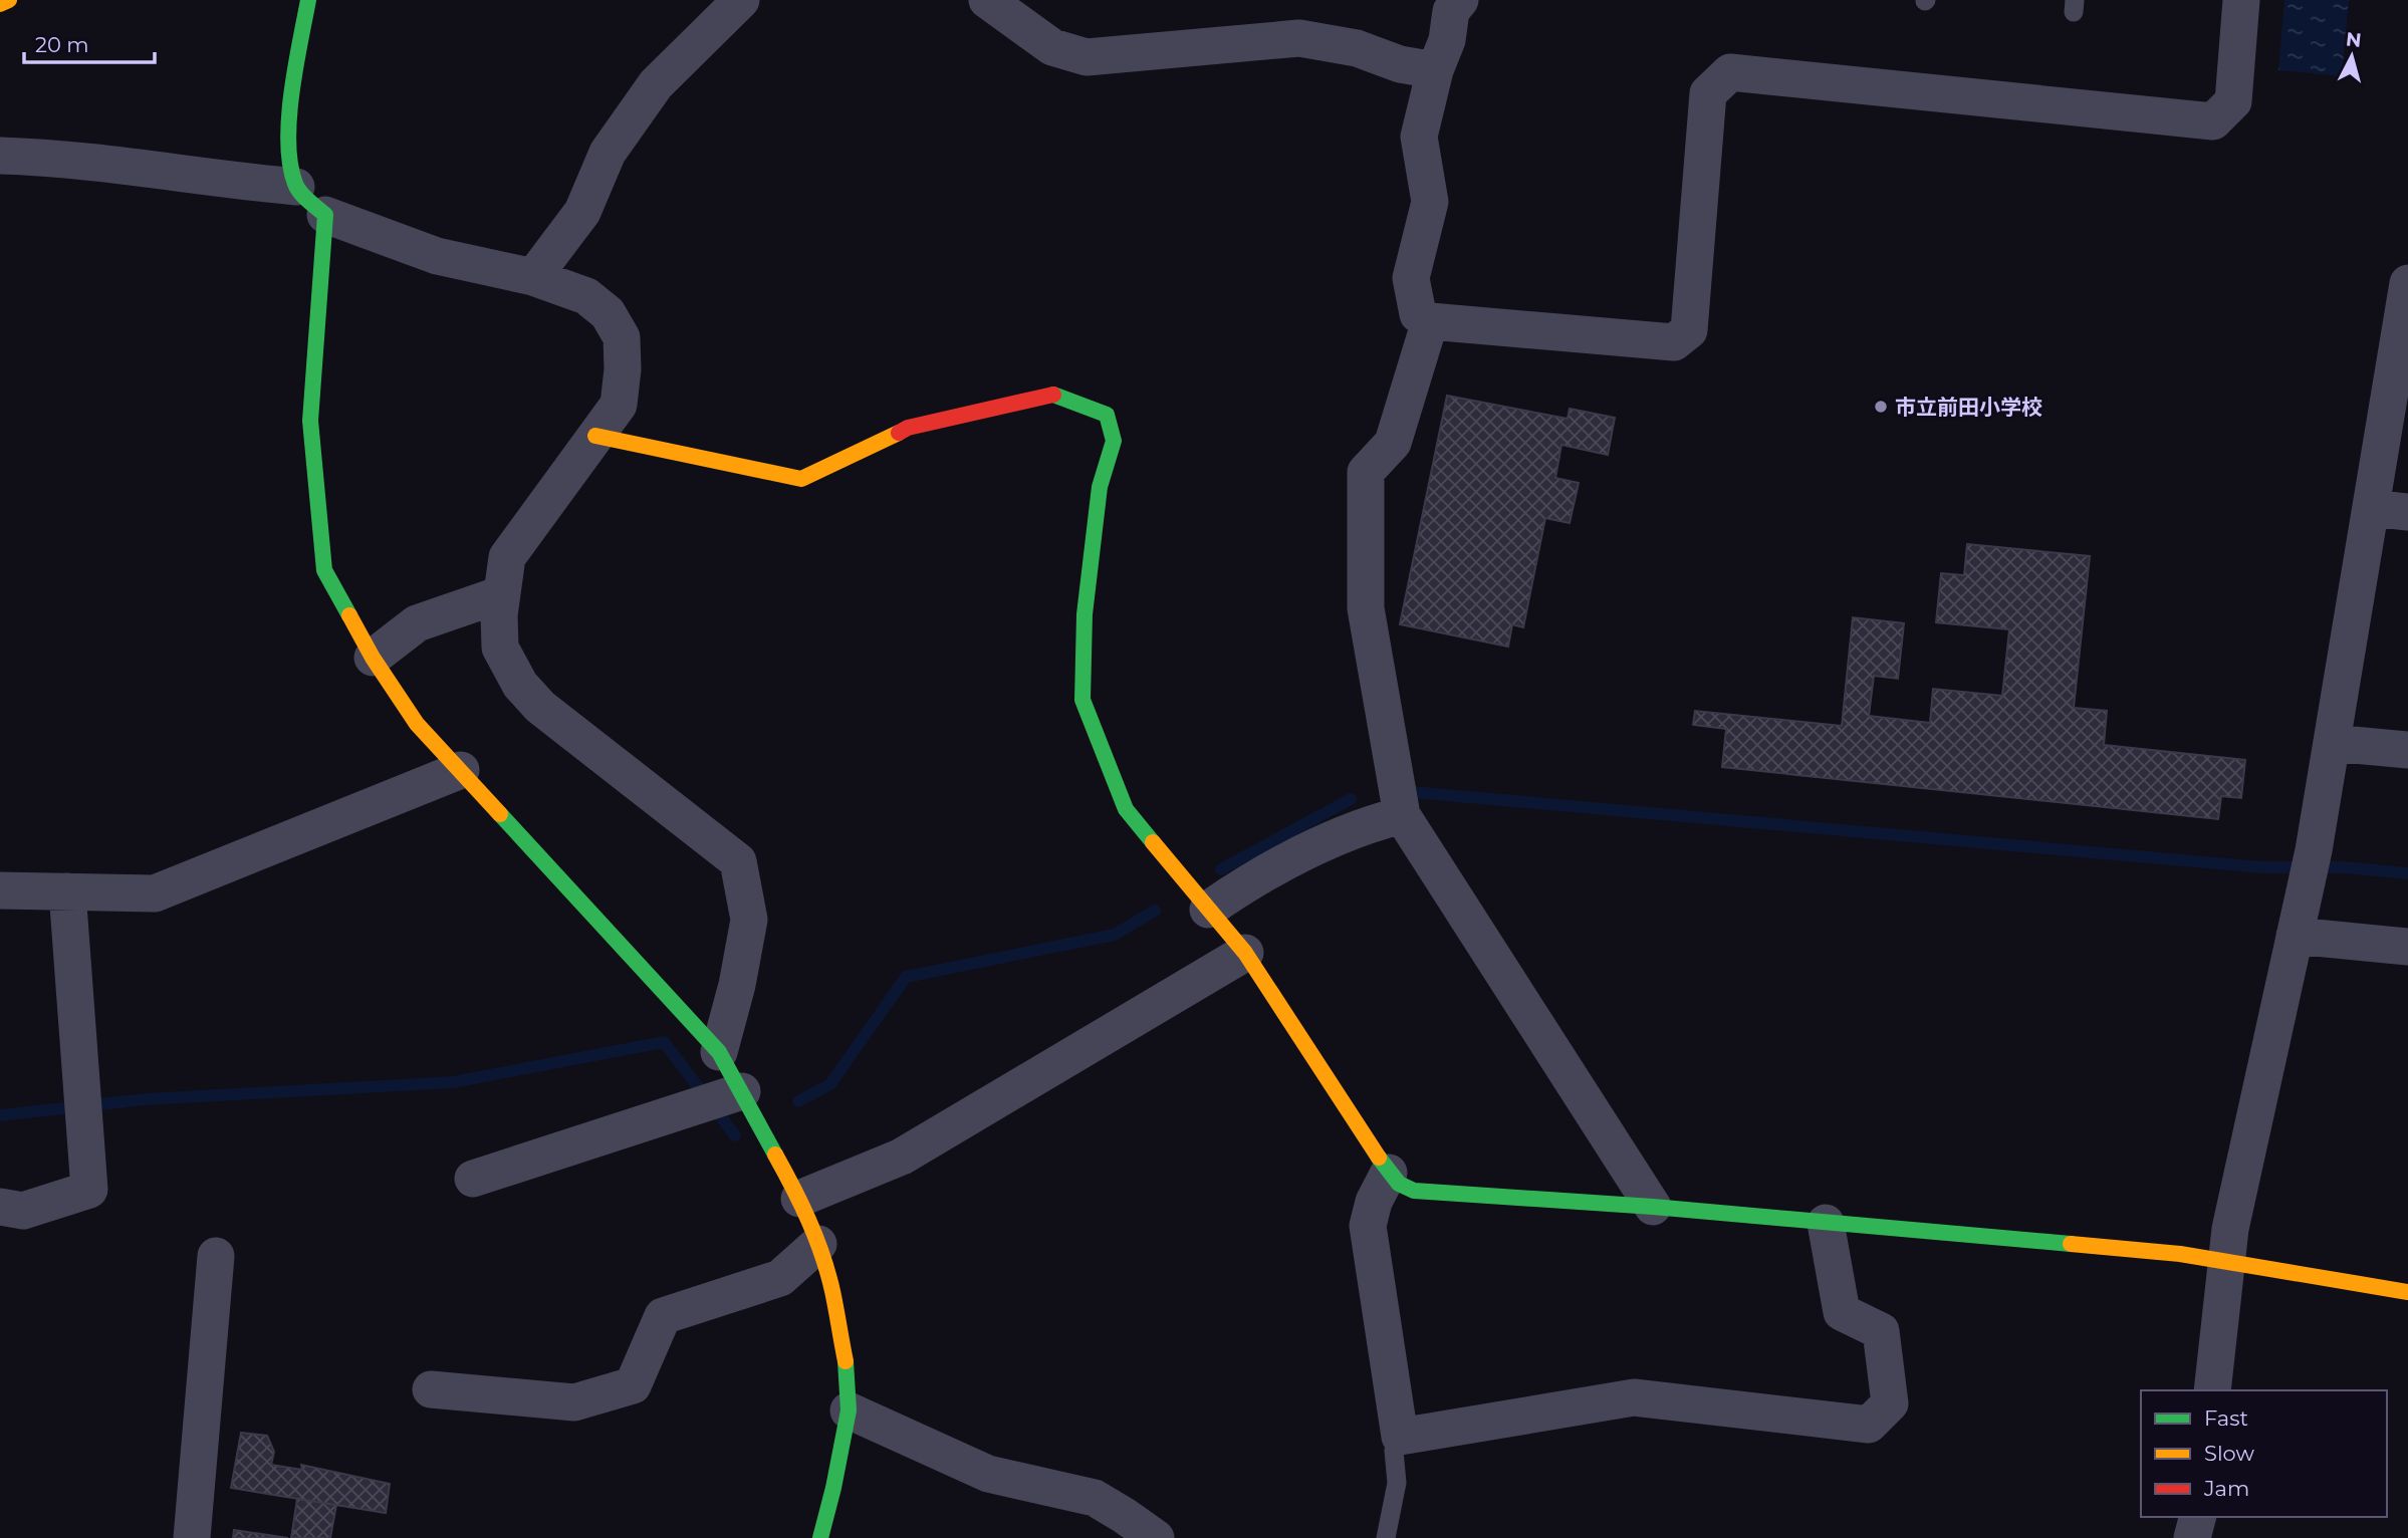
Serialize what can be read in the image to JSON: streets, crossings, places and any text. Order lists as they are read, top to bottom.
{
  "places": ["市立前田小学校"],
  "legend": ["Fast", "Slow", "Jam"],
  "scale_bar": "20 m",
  "north": "top"
}
